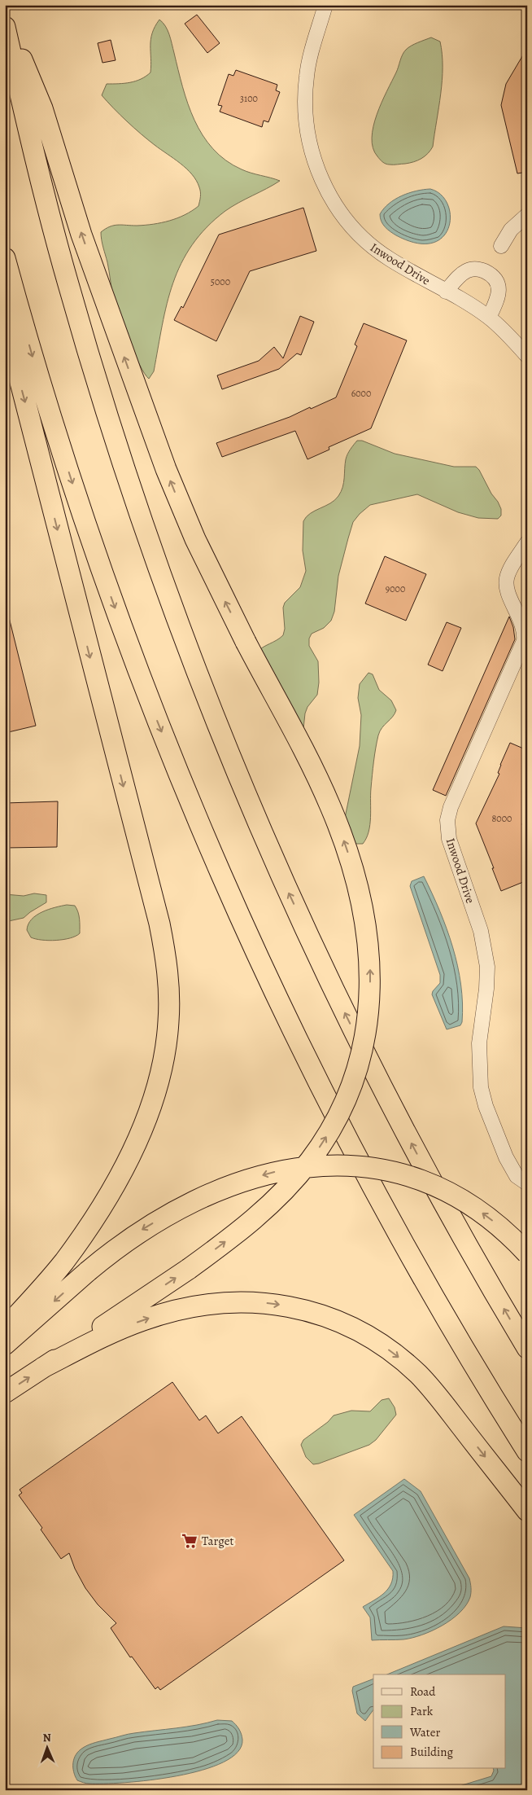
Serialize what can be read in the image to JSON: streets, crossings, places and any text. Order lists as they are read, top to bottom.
{
  "streets": {
    "street": ["Inwood Drive"]
  },
  "places": {
    "supermarket": ["Target"]
  },
  "house_numbers": [
    "3100",
    "5000",
    "6000",
    "9000",
    "8000"
  ],
  "legend": [
    "Road",
    "Park",
    "Water",
    "Building"
  ],
  "north": "top"
}
